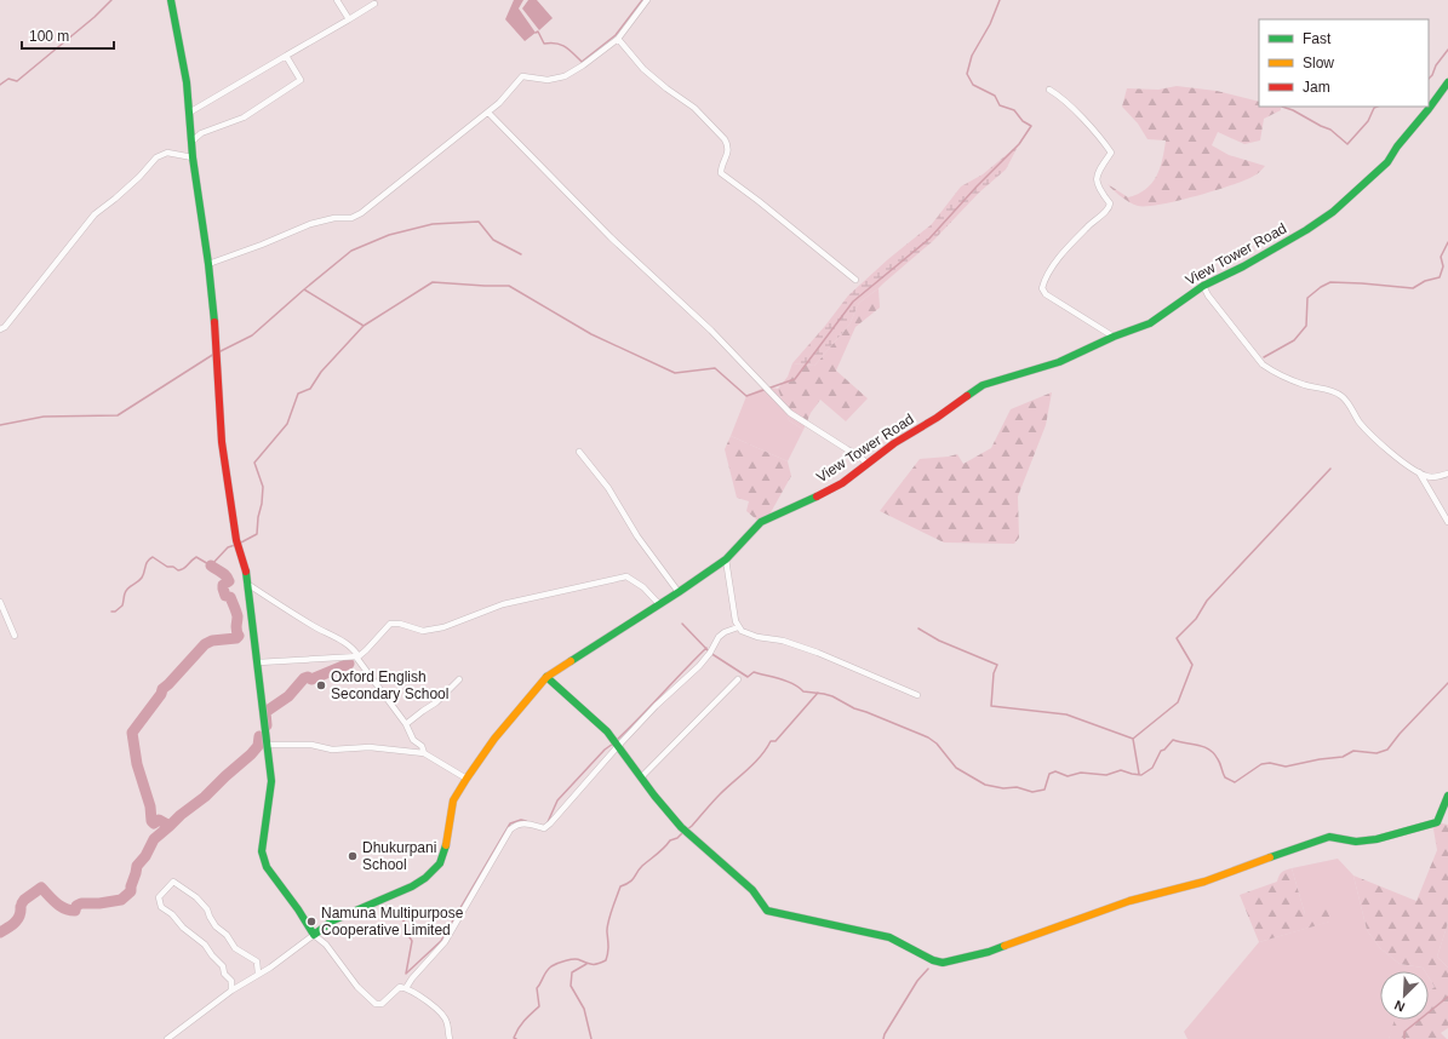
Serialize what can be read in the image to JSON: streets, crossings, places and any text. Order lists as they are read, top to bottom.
{
  "streets": {
    "street": ["View Tower Road"]
  },
  "places": ["Oxford English Secondary School", "Dhukurpani School", "Namuna Multipurpose Cooperative Limited"],
  "legend": ["Fast", "Slow", "Jam"],
  "scale_bar": "100 m",
  "north": "bottom left"
}
